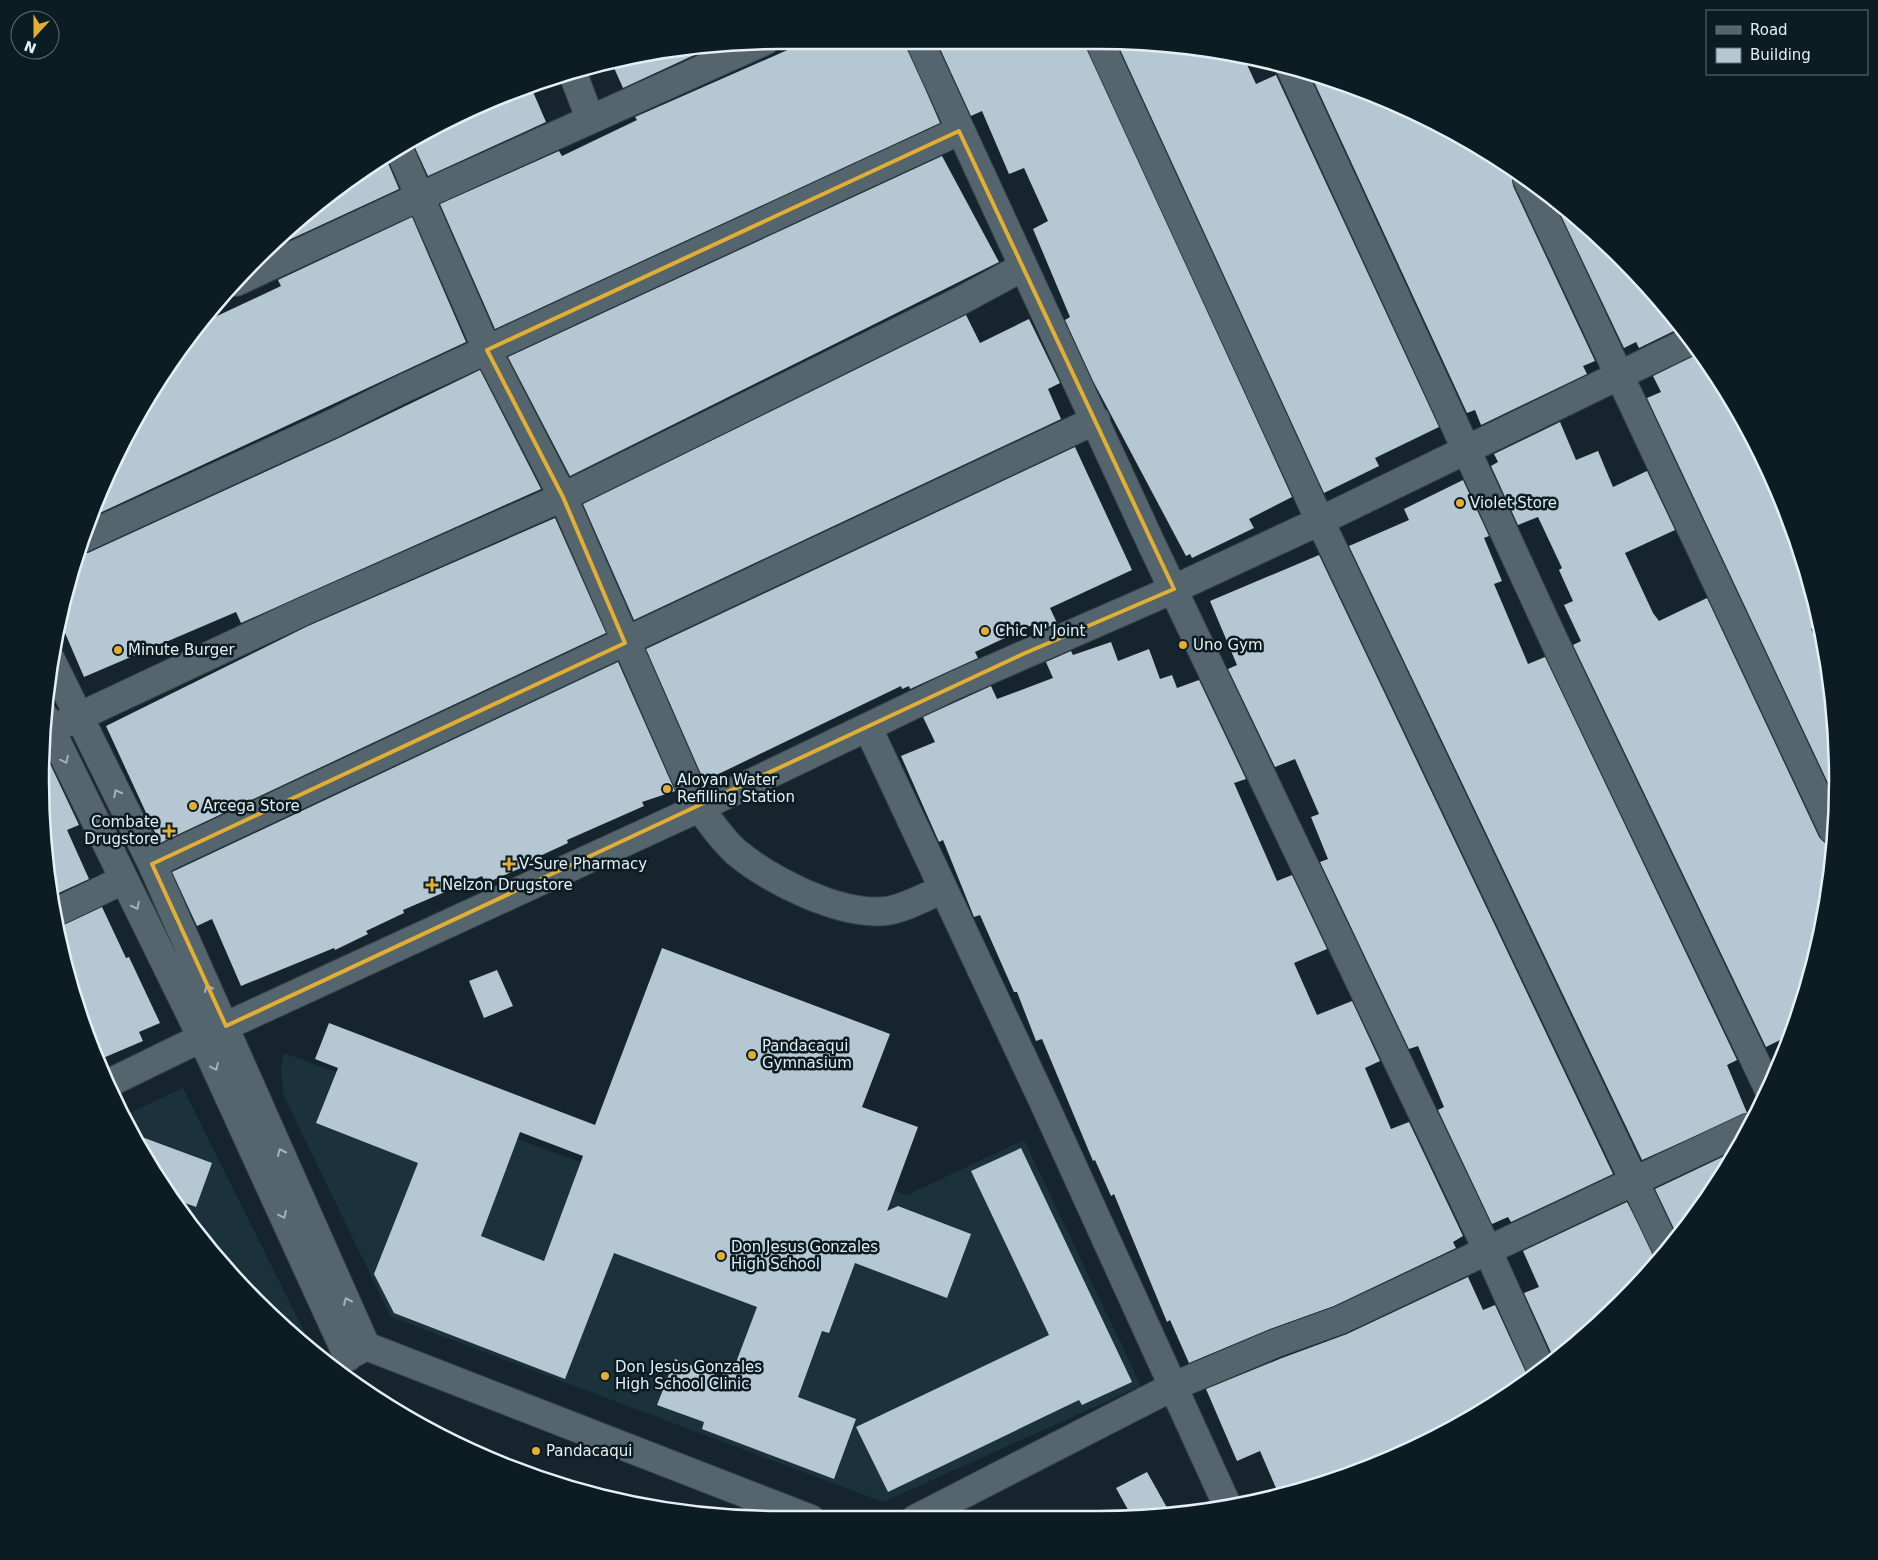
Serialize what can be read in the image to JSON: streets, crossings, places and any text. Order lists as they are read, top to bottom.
{
  "places": {
    "other": [
      "Violet Store",
      "Chic N' Joint",
      "Uno Gym",
      "Minute Burger",
      "Aloyan Water Refilling Station",
      "Arcega Store",
      "Pandacaqui Gymnasium",
      "Don Jesus Gonzales High School",
      "Don Jesus Gonzales High School Clinic",
      "Pandacaqui"
    ],
    "health": ["Combate Drugstore", "V-Sure Pharmacy", "Nelzon Drugstore"]
  },
  "legend": ["Road", "Building"],
  "north": "bottom"
}
